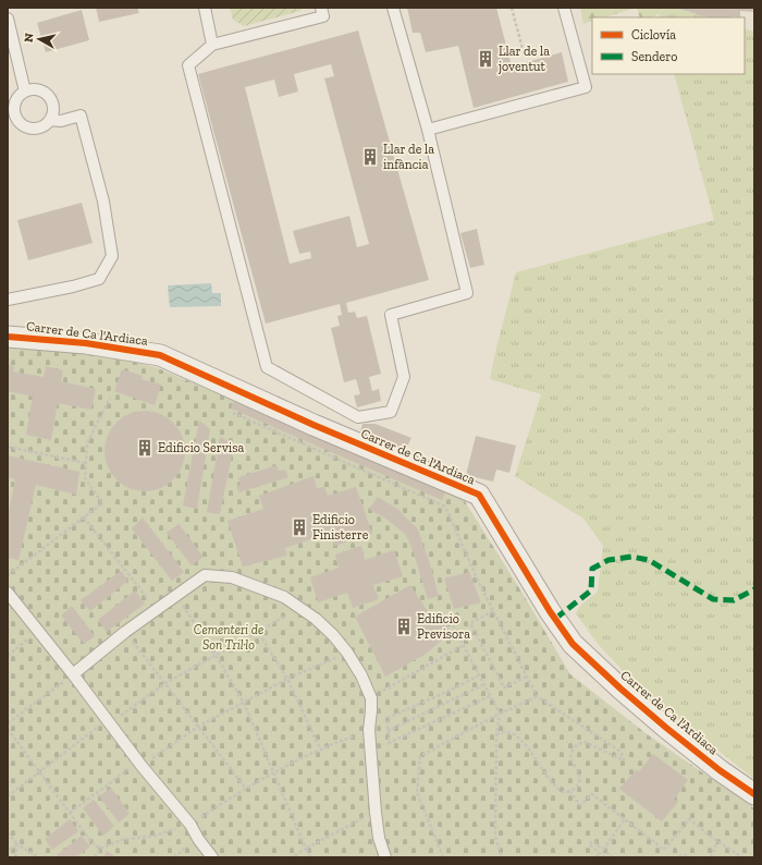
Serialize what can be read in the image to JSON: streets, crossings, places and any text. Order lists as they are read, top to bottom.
{
  "streets": {
    "street": ["Carrer de Ca l'Ardiaca"]
  },
  "parks": ["Cementeri de Son Tril·lo"],
  "places": {
    "building": [
      "Llar de la joventut",
      "Llar de la infància",
      "Edificio Servisa",
      "Edificio Finisterre",
      "Edificio Previsora"
    ]
  },
  "legend": ["Ciclovía", "Sendero"],
  "north": "left"
}
